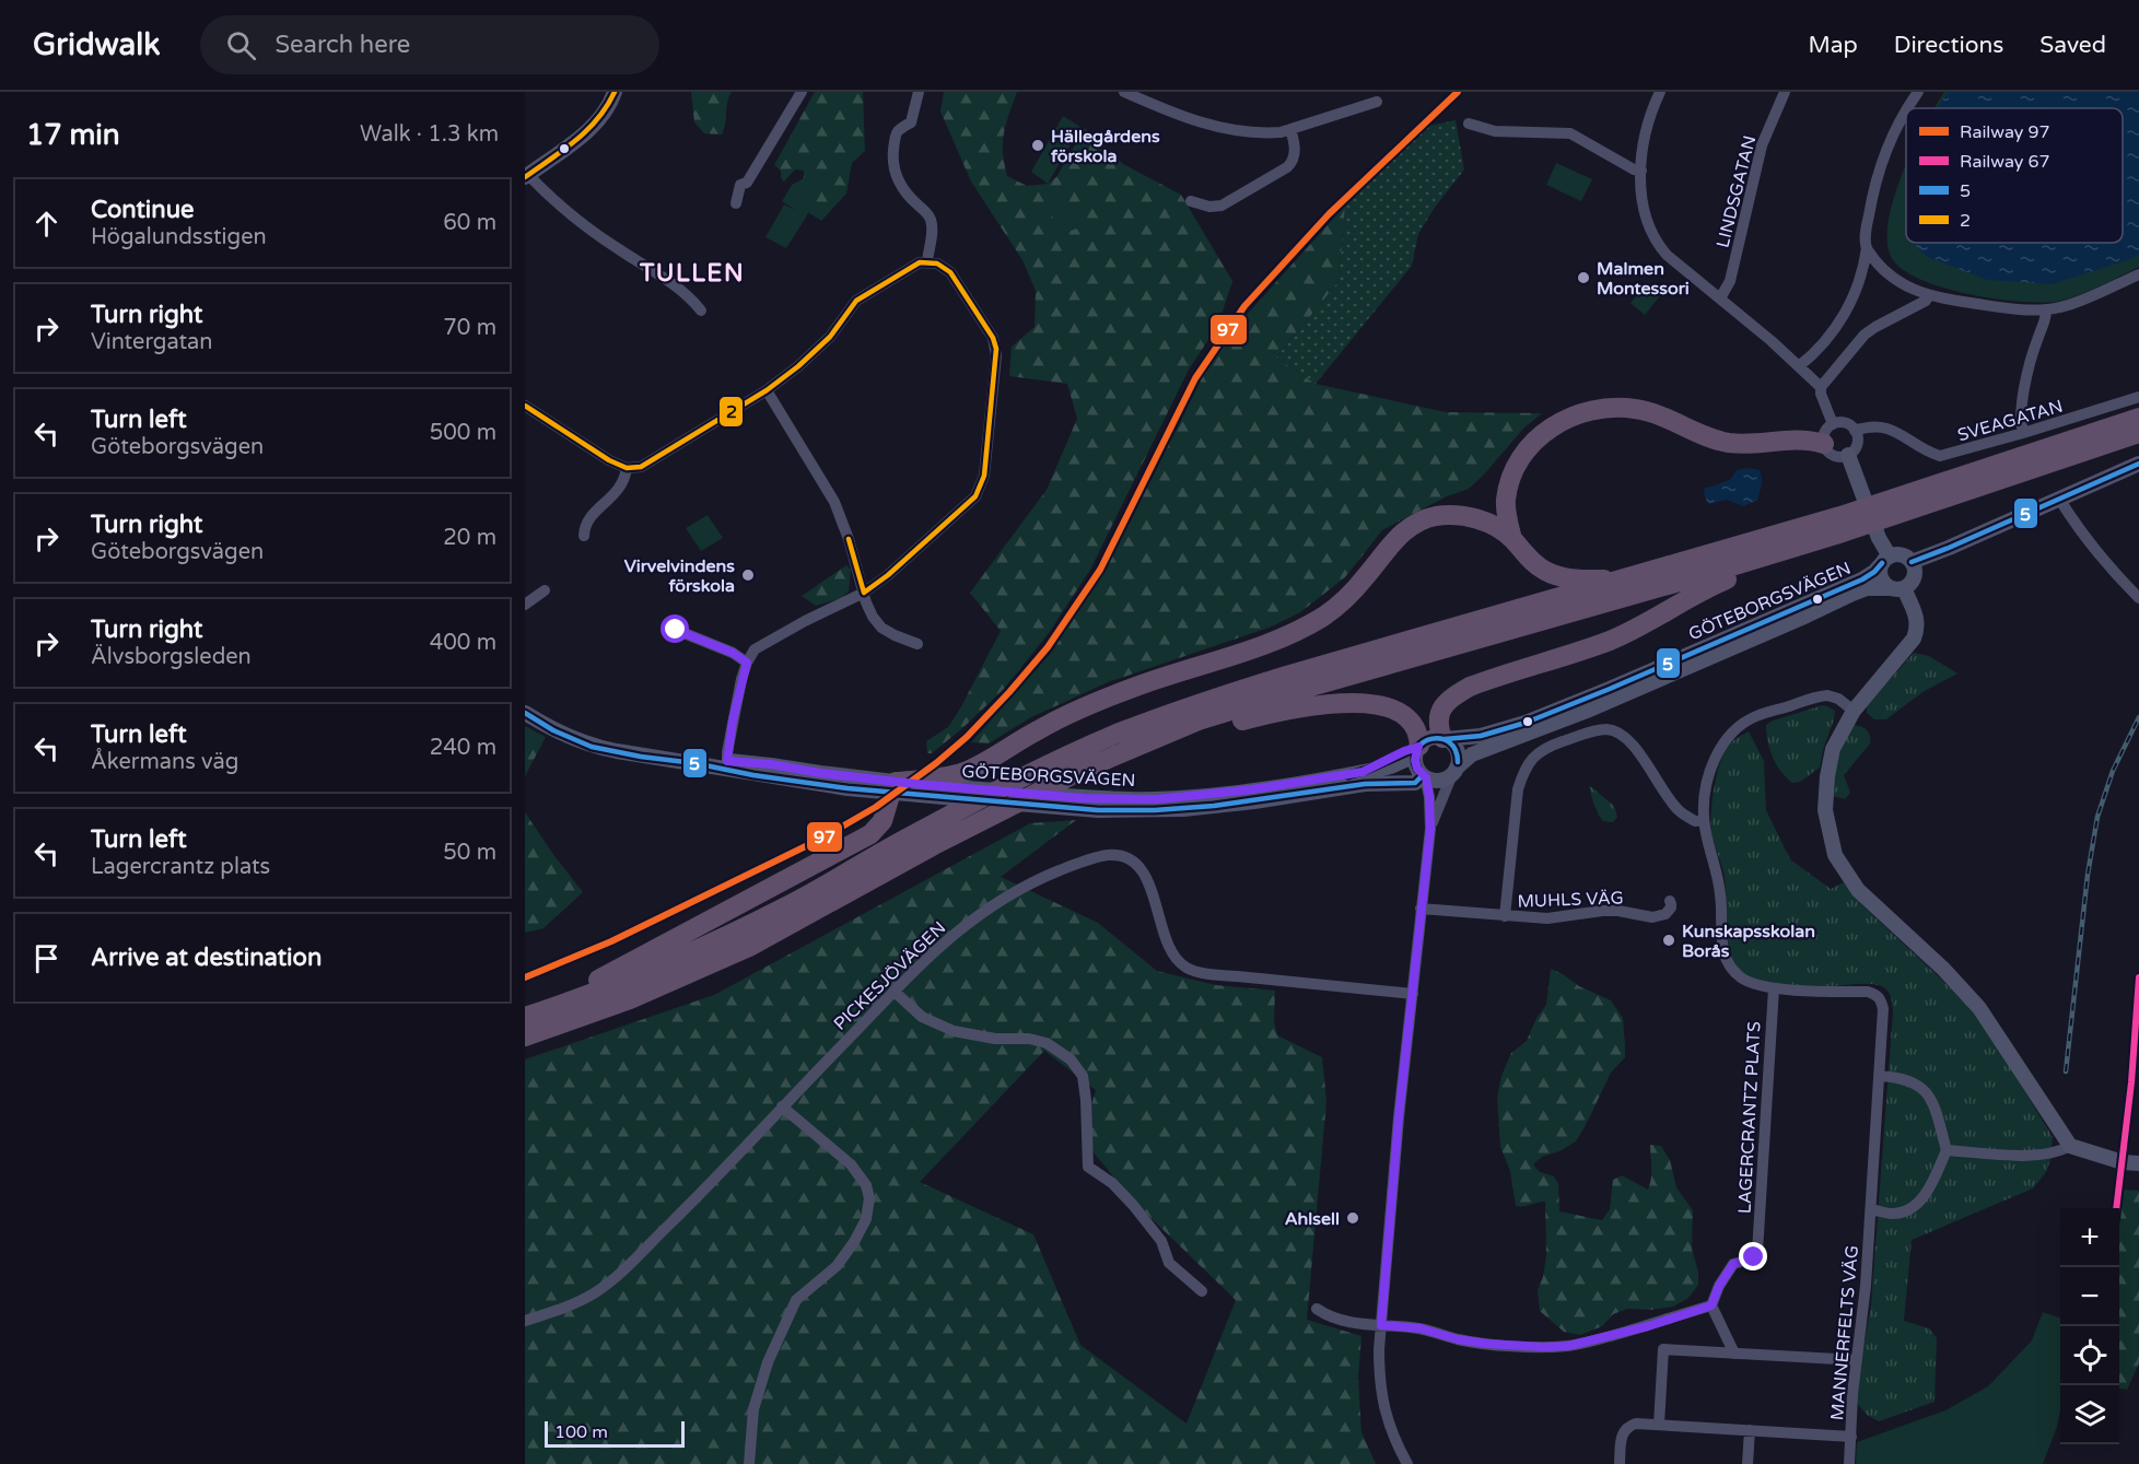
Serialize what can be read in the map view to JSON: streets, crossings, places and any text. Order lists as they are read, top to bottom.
{
  "streets": {
    "main road": ["GÖTEBORGSVÄGEN"],
    "street": [
      "LINDSGATAN",
      "SVEAGATAN",
      "MUHLS VÄG",
      "PICKESJÖVÄGEN",
      "LAGERCRANTZ PLATS",
      "MANNERFELTS VÄG"
    ]
  },
  "crossings": [
    ["LAGERCRANTZ PLATS", "MANNERFELTS VÄG"]
  ],
  "districts": ["TULLEN"],
  "places": [
    "Hällegårdens förskola",
    "Malmen Montessori",
    "Virvelvindens förskola",
    "Kunskapsskolan Borås",
    "Ahlsell"
  ],
  "lines": [
    "rail line 97",
    "transit line 2",
    "transit line 5",
    "rail line 67"
  ],
  "legend": [
    "Railway 97",
    "Railway 67",
    "5",
    "2"
  ],
  "scale_bar": "100 m",
  "page": {
    "header": "Gridwalk",
    "search": "Search here",
    "nav": ["Map", "Directions", "Saved"],
    "heading": ["17 min", "Walk · 1.3 km"],
    "list": [
      ["Continue", "Högalundsstigen", "60 m"],
      ["Turn right", "Vintergatan", "70 m"],
      ["Turn left", "Göteborgsvägen", "500 m"],
      ["Turn right", "Göteborgsvägen", "20 m"],
      ["Turn right", "Älvsborgsleden", "400 m"],
      ["Turn left", "Åkermans väg", "240 m"],
      ["Turn left", "Lagercrantz plats", "50 m"],
      "Arrive at destination"
    ],
    "map_buttons": ["+", "−"],
    "scale": "100 m"
  }
}
